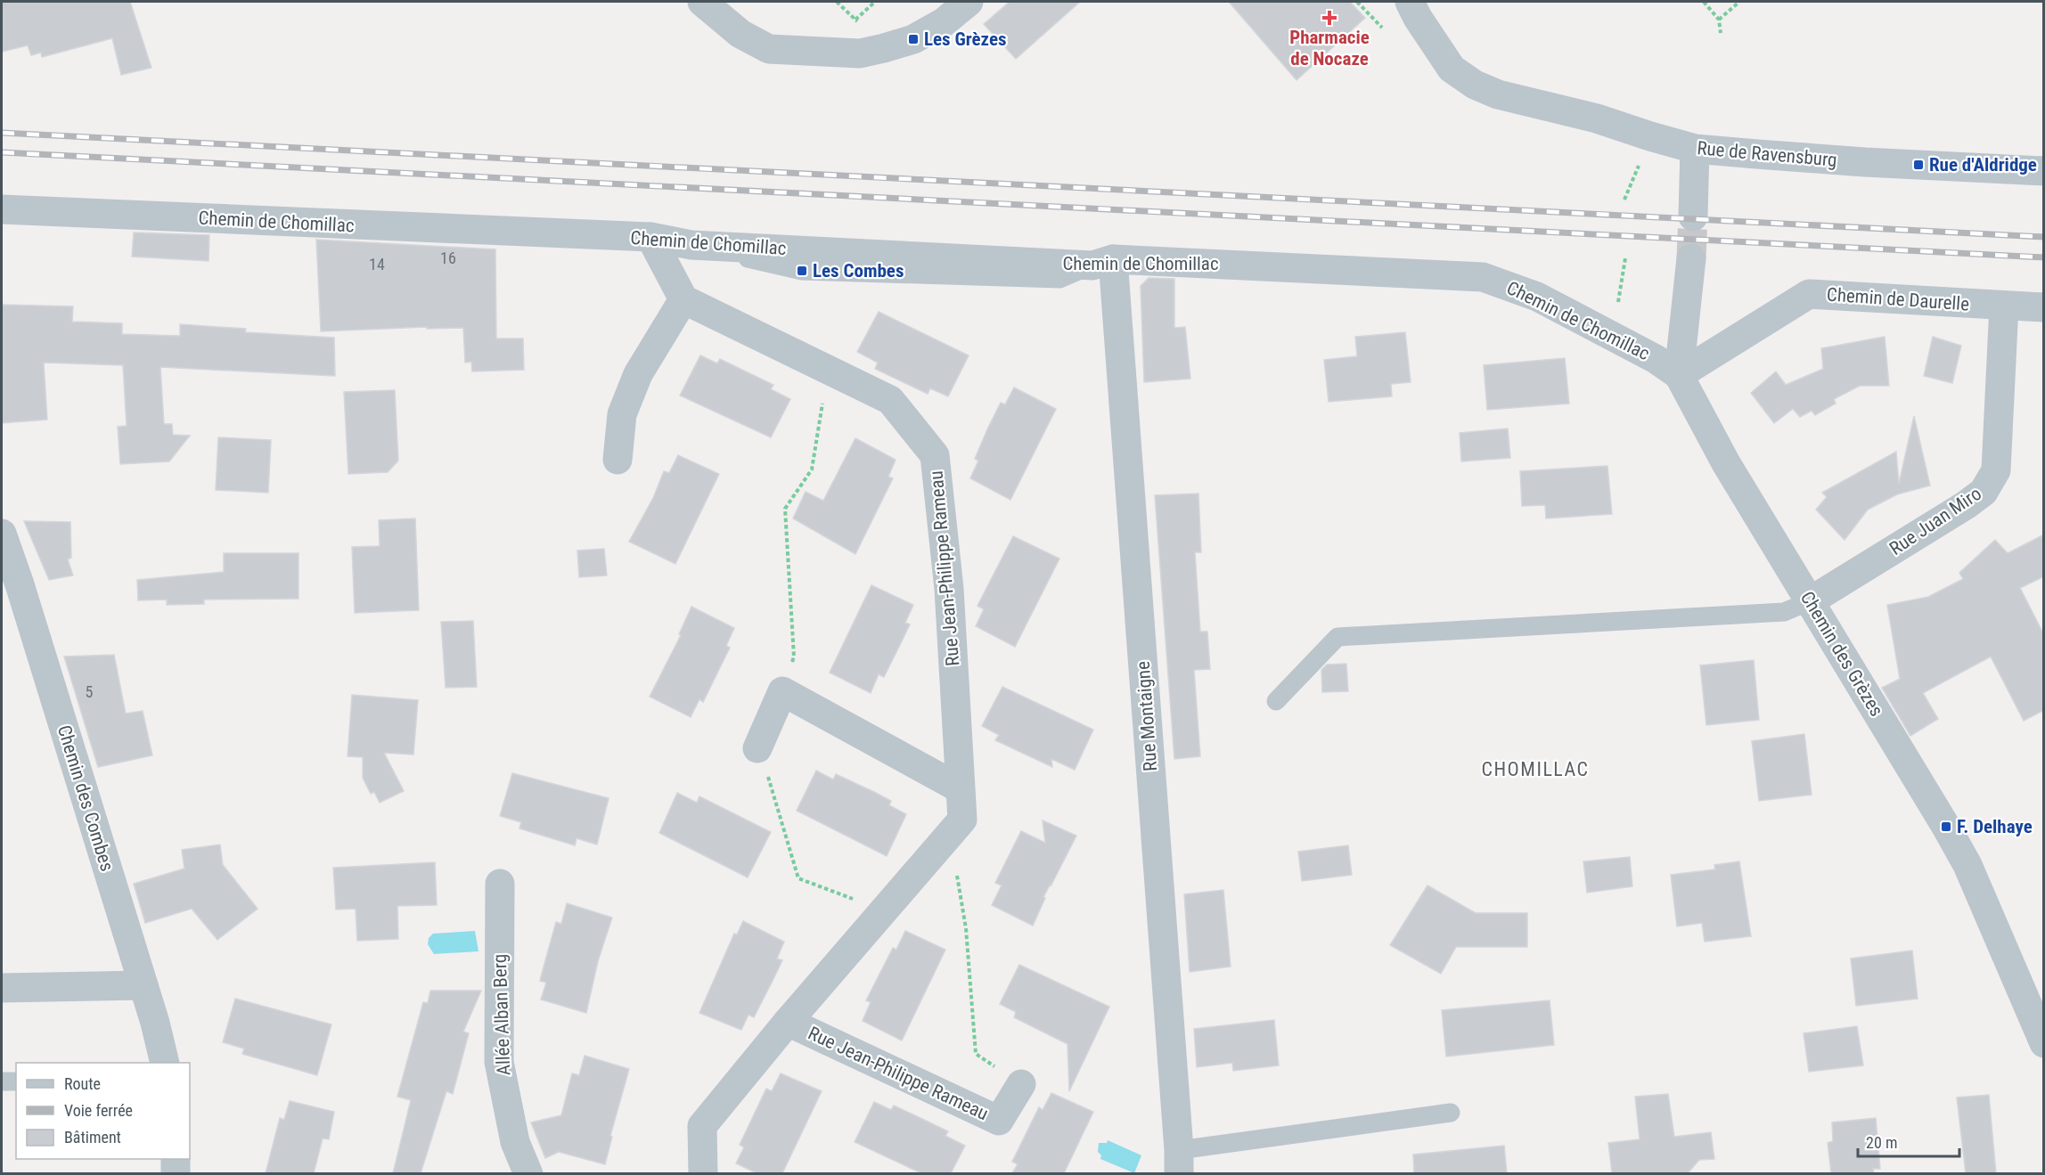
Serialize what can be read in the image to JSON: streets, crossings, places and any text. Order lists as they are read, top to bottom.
{
  "streets": {
    "street": [
      "Rue de Ravensburg",
      "Chemin de Chomillac",
      "Chemin de Daurelle",
      "Rue Juan Miro",
      "Rue Jean-Philippe Rameau",
      "Chemin des Grèzes",
      "Rue Montaigne",
      "Chemin des Combes",
      "Allée Alban Berg"
    ]
  },
  "crossings": [
    ["Chemin de Chomillac", "Chemin de Daurelle"],
    ["Chemin de Chomillac", "Chemin des Grèzes"],
    ["Chemin de Chomillac", "Rue Montaigne"],
    ["Chemin de Daurelle", "Rue Juan Miro"],
    ["Chemin de Daurelle", "Chemin des Grèzes"],
    ["Rue Juan Miro", "Chemin des Grèzes"]
  ],
  "districts": ["CHOMILLAC"],
  "places": {
    "health": ["Pharmacie de Nocaze"],
    "transit": [
      "Les Grèzes",
      "Rue d'Aldridge",
      "Les Combes",
      "F. Delhaye"
    ]
  },
  "house_numbers": ["16", "14", "5"],
  "legend": ["Route", "Voie ferrée", "Bâtiment"],
  "scale_bar": "20 m"
}
